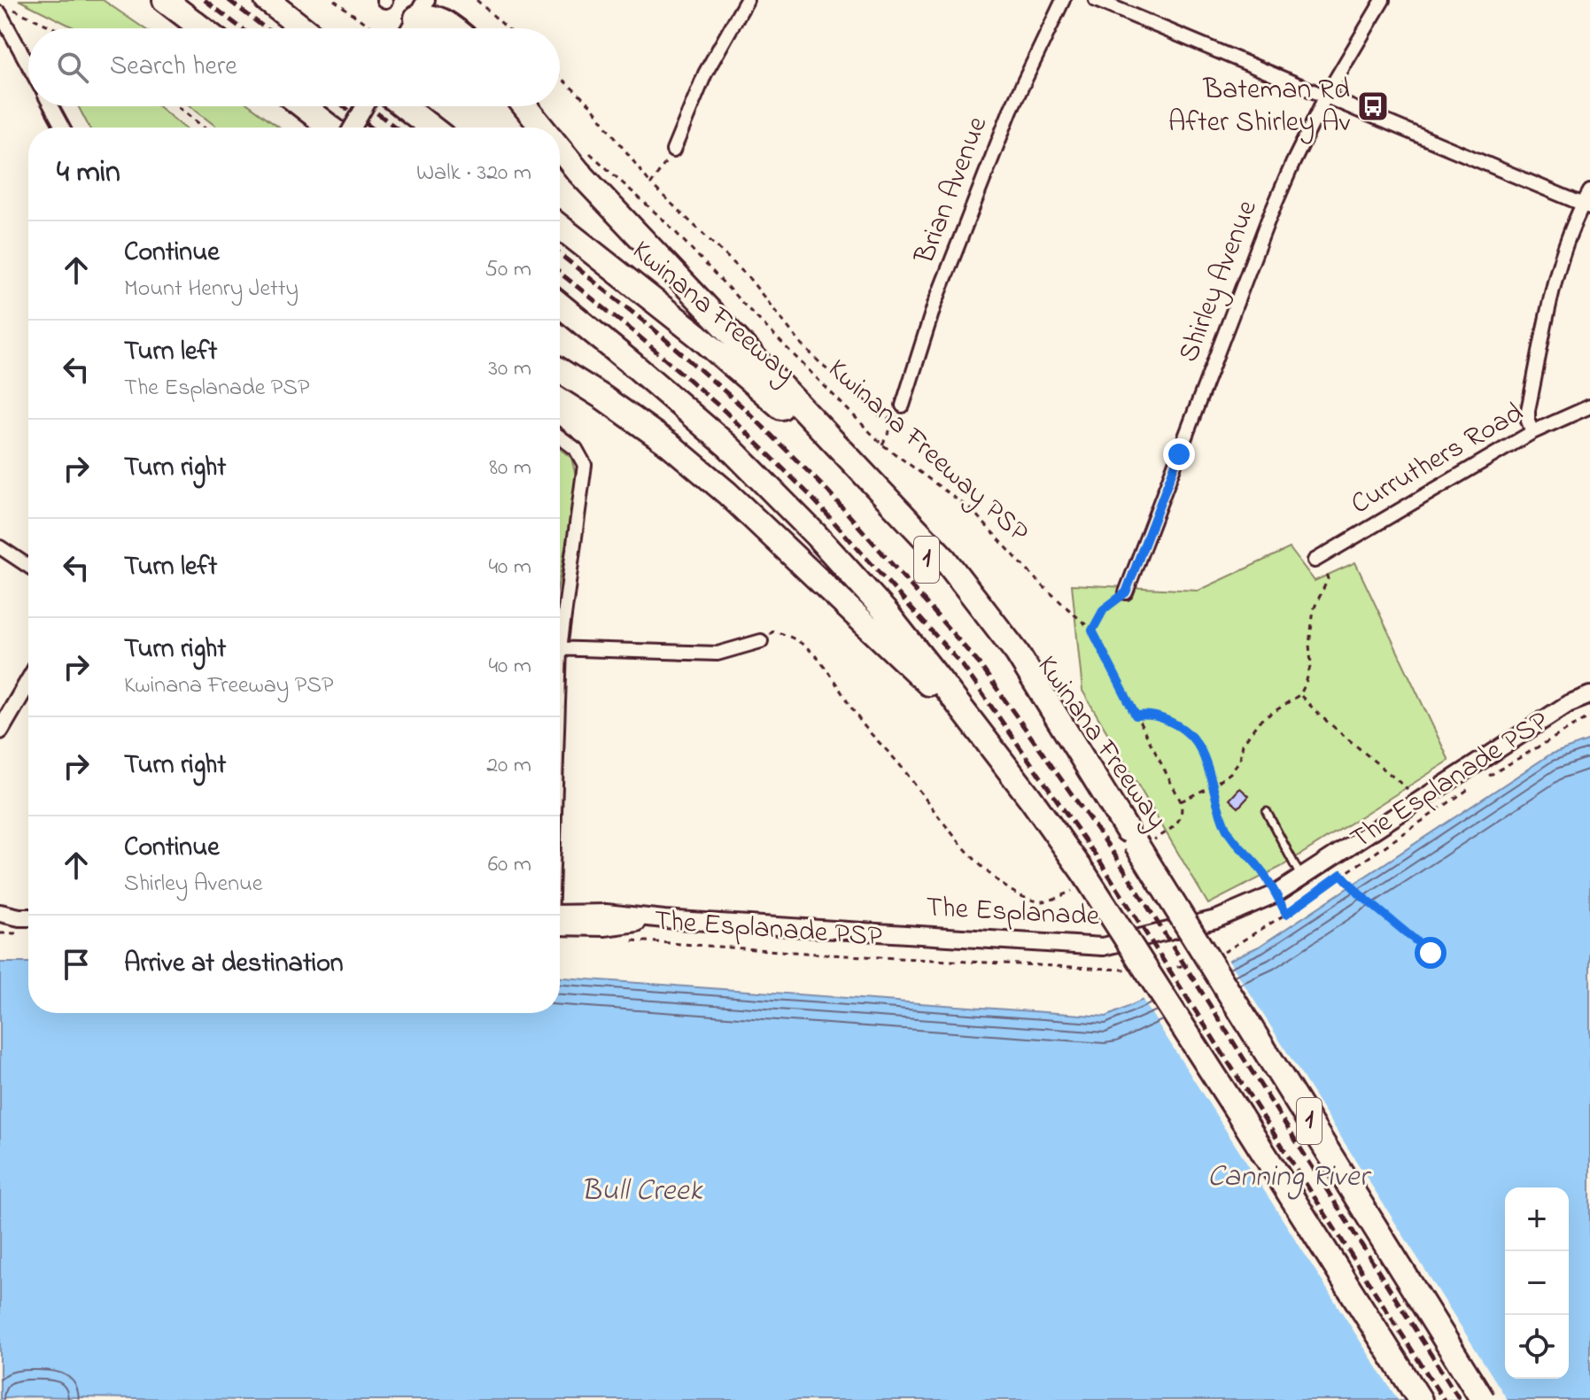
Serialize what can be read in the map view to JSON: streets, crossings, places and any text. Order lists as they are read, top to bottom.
{
  "streets": {
    "highway": ["Kwinana Freeway", "1"],
    "street": [
      "Brian Avenue",
      "Shirley Avenue",
      "Curruthers Road",
      "The Esplanade"
    ],
    "path": ["Kwinana Freeway PSP", "The Esplanade PSP"]
  },
  "water": ["Canning River", "Bull Creek"],
  "places": {
    "bus stop": ["Bateman Rd After Shirley Av"]
  },
  "page": {
    "search": "Search here",
    "heading": ["4 min", "Walk · 320 m"],
    "list": [
      ["Continue", "Mount Henry Jetty", "50 m"],
      ["Turn left", "The Esplanade PSP", "30 m"],
      ["Turn right", "80 m"],
      ["Turn left", "40 m"],
      ["Turn right", "Kwinana Freeway PSP", "40 m"],
      ["Turn right", "20 m"],
      ["Continue", "Shirley Avenue", "60 m"],
      "Arrive at destination"
    ],
    "map_buttons": ["+", "−"]
  }
}
